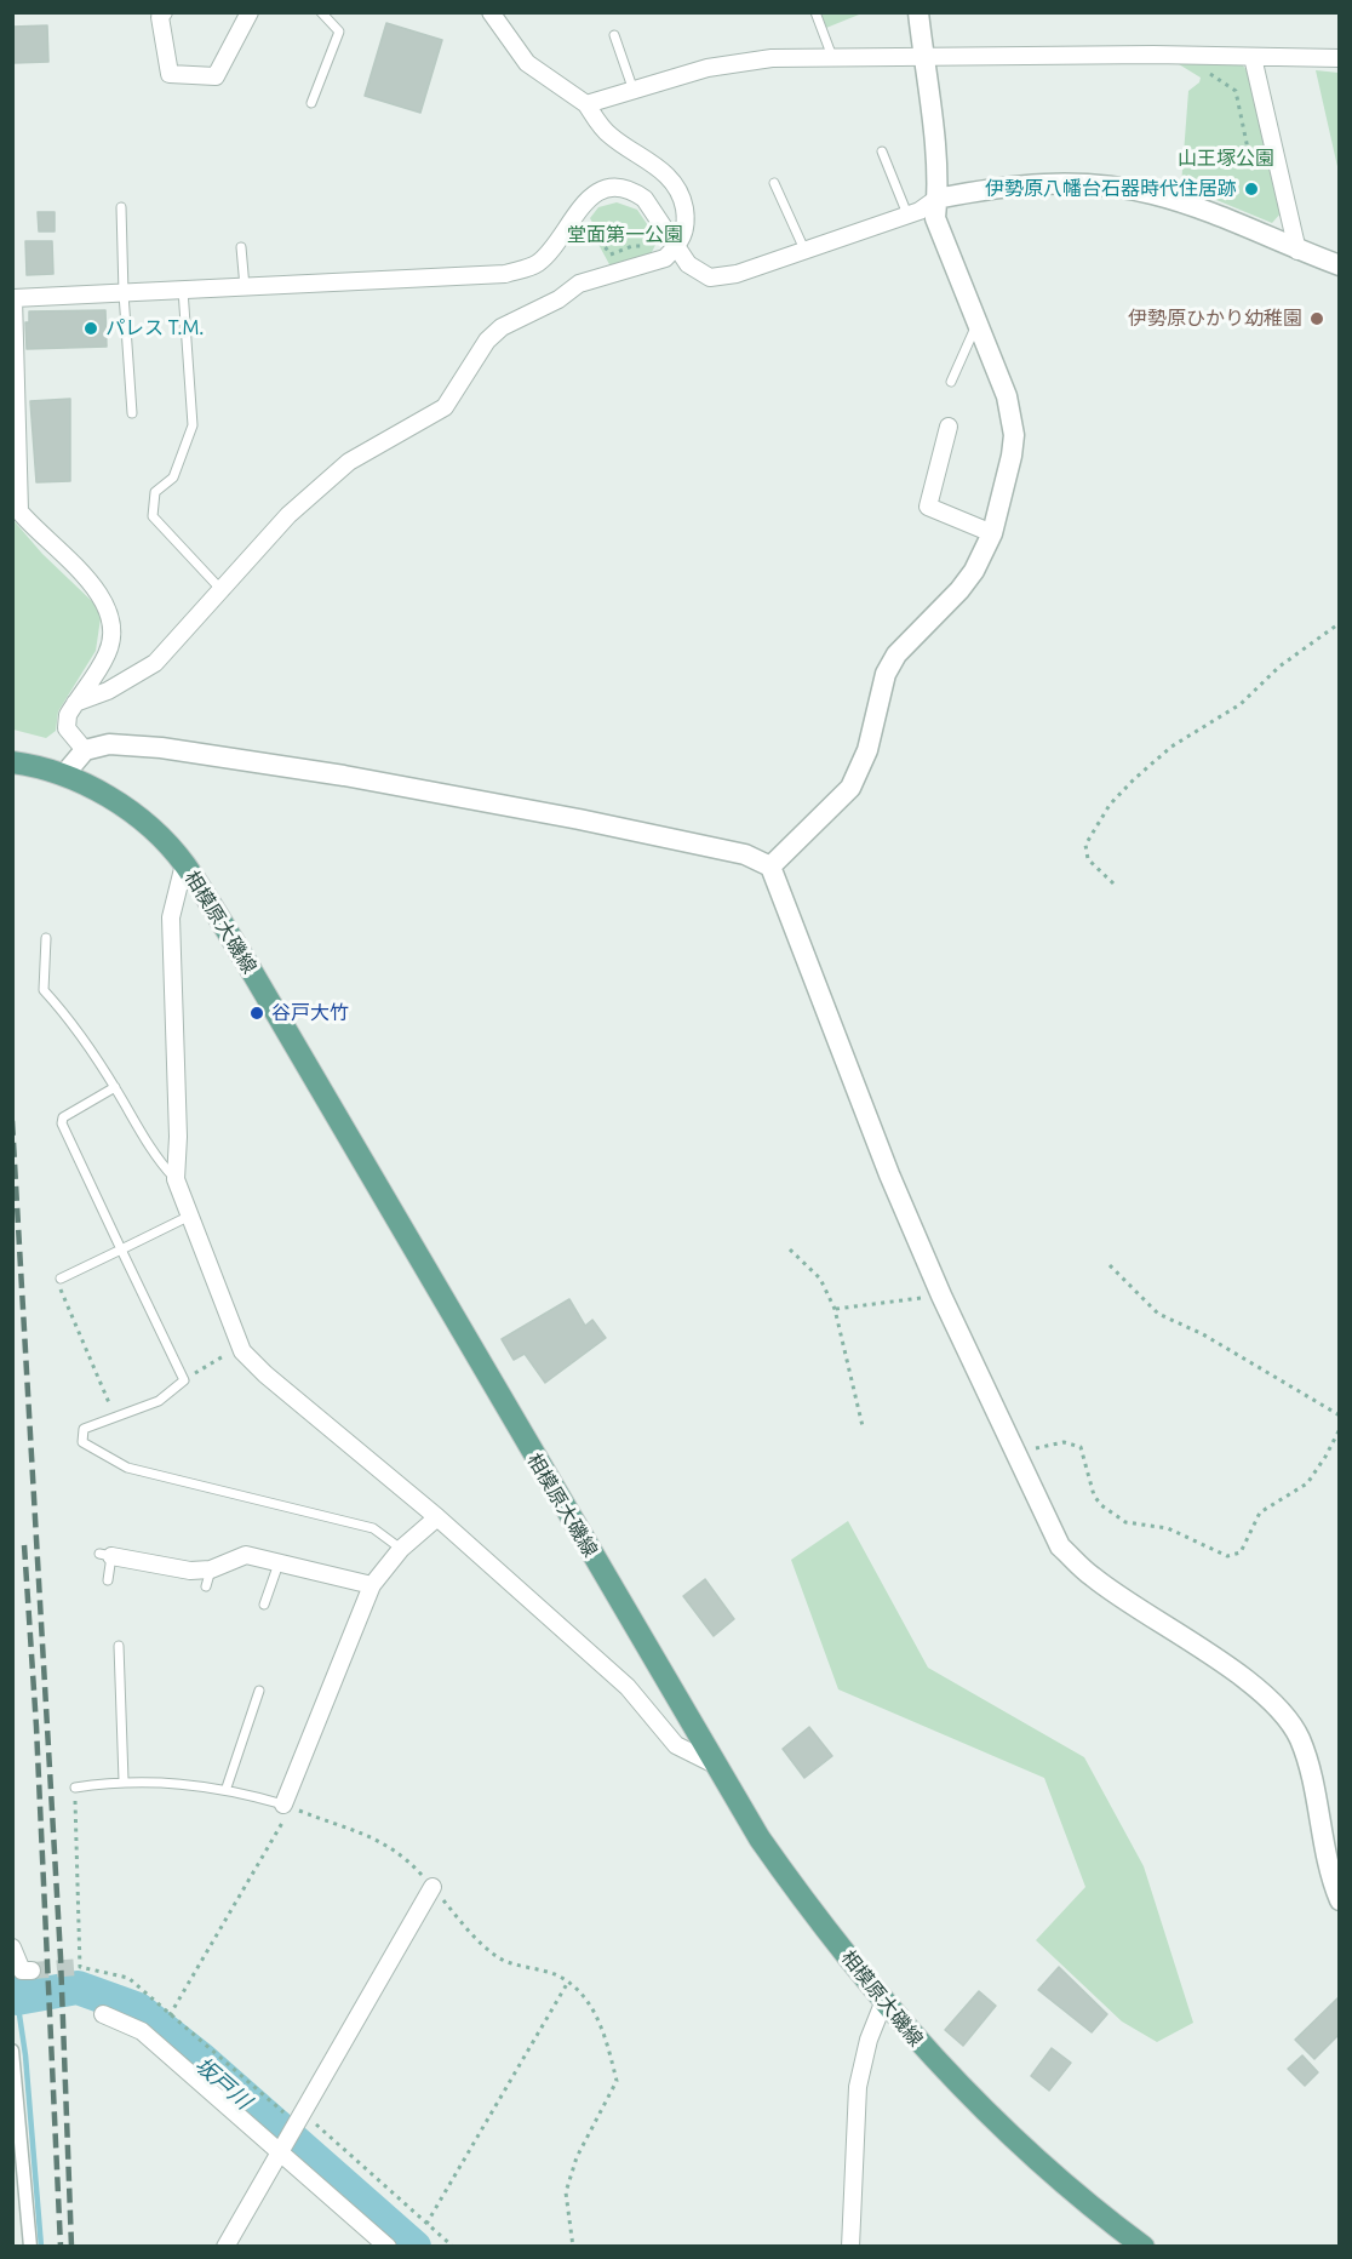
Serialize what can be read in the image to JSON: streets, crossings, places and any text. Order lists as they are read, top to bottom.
{
  "streets": {
    "main road": ["相模原大磯線"]
  },
  "water": ["坂戸川"],
  "parks": ["山王塚公園", "堂面第一公園"],
  "places": [
    "伊勢原八幡台石器時代住居跡",
    "伊勢原ひかり幼稚園",
    "パレス T.M.",
    "谷戸大竹"
  ]
}
